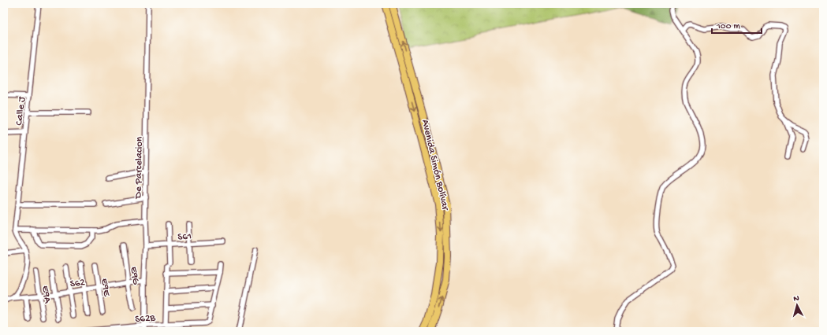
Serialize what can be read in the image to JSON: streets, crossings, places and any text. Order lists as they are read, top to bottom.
{
  "streets": {
    "highway": ["Avenida Simón Bolívar"],
    "street": [
      "Calle J",
      "De Parcelacion",
      "S61",
      "E9G",
      "S62",
      "E9E",
      "E9A",
      "S62B"
    ]
  },
  "crossings": [
    ["De Parcelacion", "S61"],
    ["De Parcelacion", "S62"],
    ["De Parcelacion", "S62B"],
    ["E9G", "S62"],
    ["S62", "E9E"],
    ["S62", "E9A"]
  ],
  "scale_bar": "100 m",
  "north": "top"
}
